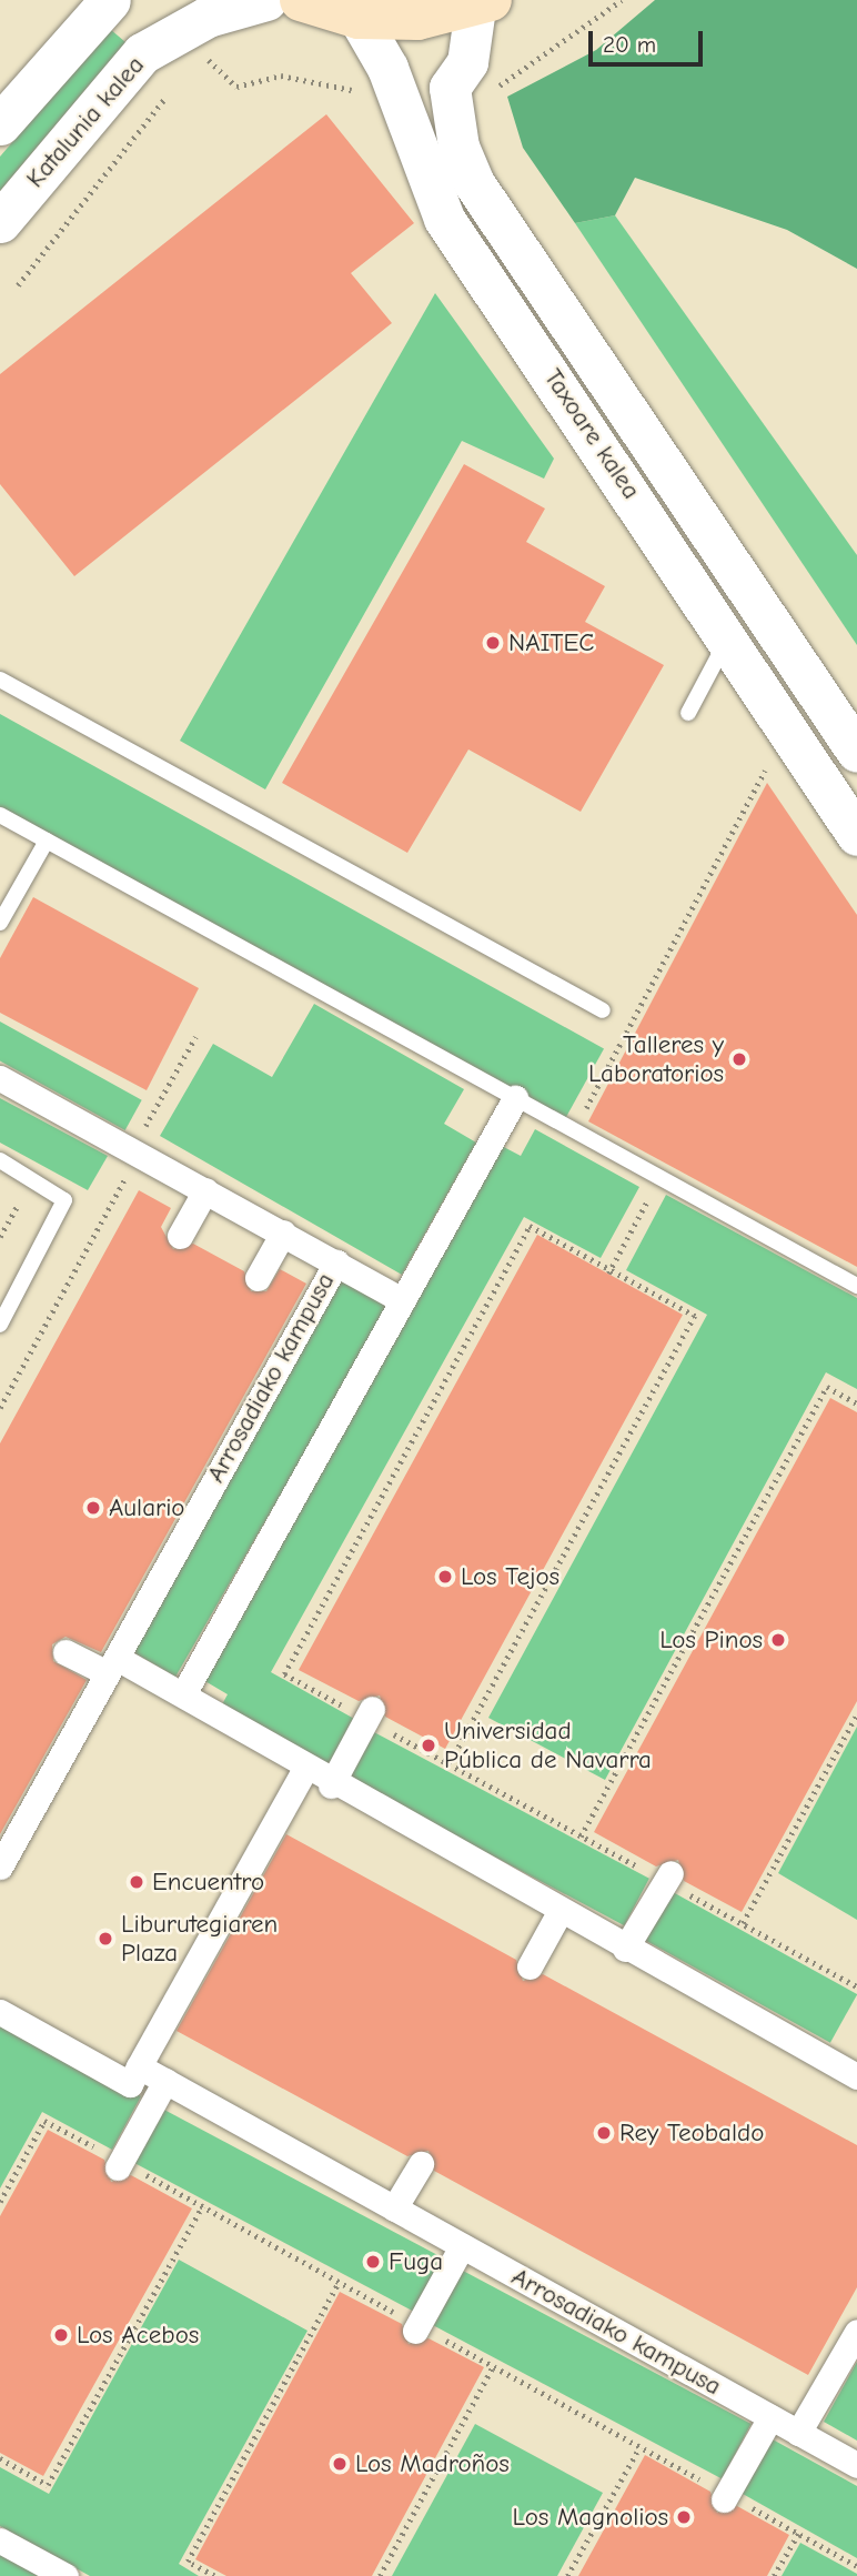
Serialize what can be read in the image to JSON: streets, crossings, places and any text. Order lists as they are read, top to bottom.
{
  "streets": {
    "street": ["Katalunia kalea", "Taxoare kalea", "Arrosadiako kampusa"]
  },
  "places": [
    "NAITEC",
    "Talleres y Laboratorios",
    "Aulario",
    "Los Tejos",
    "Los Pinos",
    "Universidad Pública de Navarra",
    "Encuentro",
    "Liburutegiaren Plaza",
    "Rey Teobaldo",
    "Fuga",
    "Los Acebos",
    "Los Madroños",
    "Los Magnolios"
  ],
  "scale_bar": "20 m"
}
